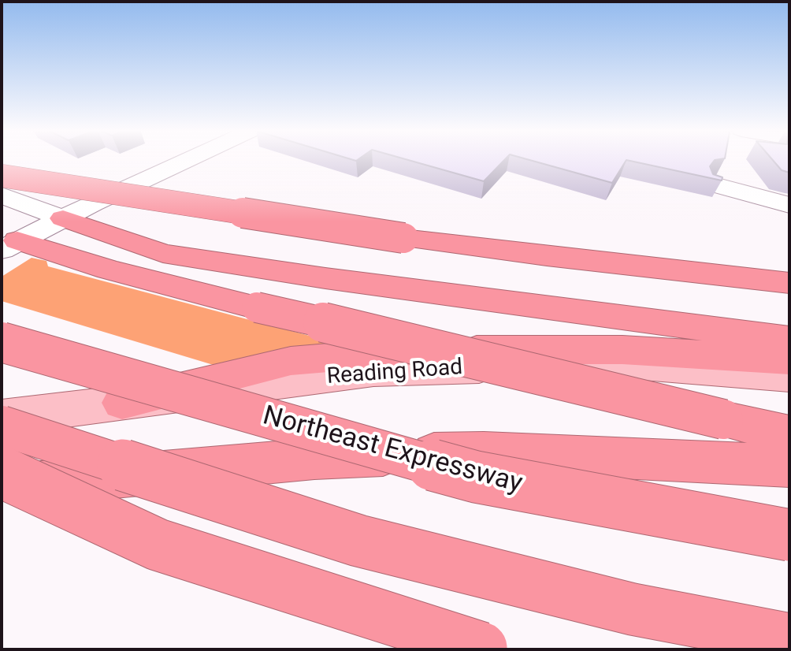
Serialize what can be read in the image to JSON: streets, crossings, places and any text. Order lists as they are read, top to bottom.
{
  "streets": {
    "highway": ["Northeast Expressway"],
    "main road": ["Reading Road"]
  }
}
